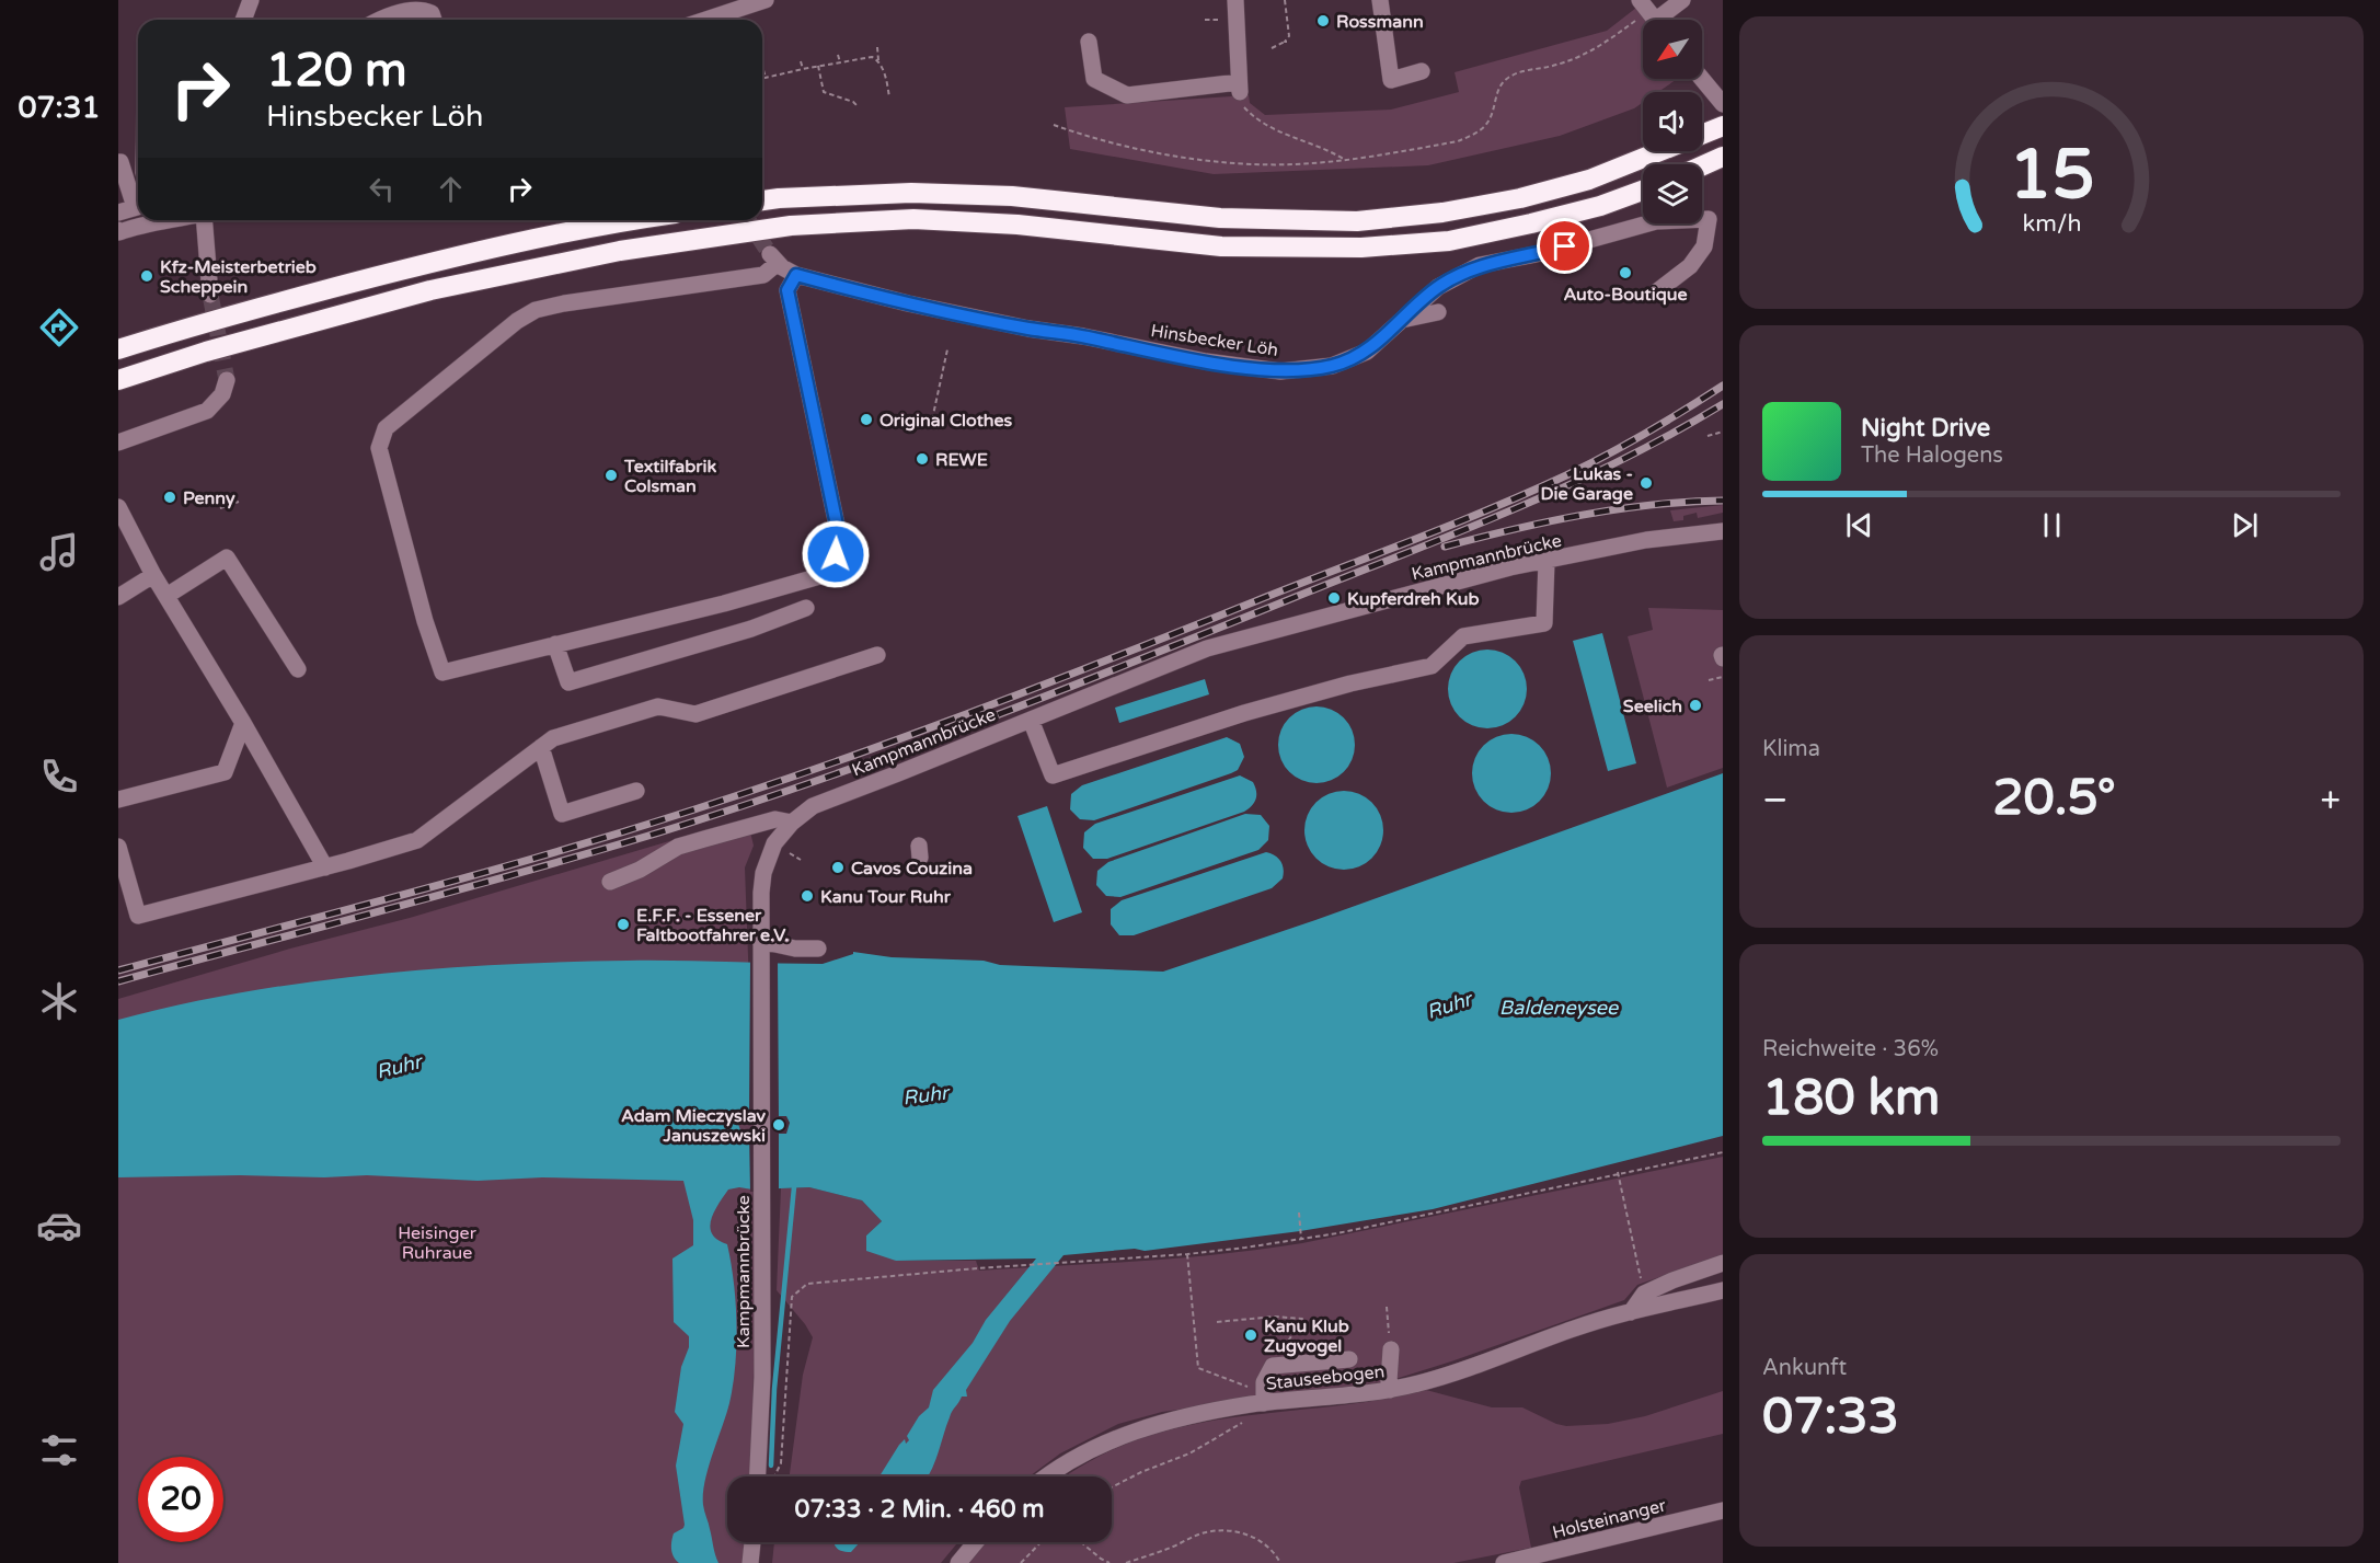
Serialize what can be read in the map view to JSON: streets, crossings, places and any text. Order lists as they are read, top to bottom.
{
  "streets": {
    "street": [
      "Hinsbecker Löh",
      "Kampmannbrücke",
      "Stauseebogen",
      "Holsteinanger"
    ]
  },
  "water": ["Ruhr", "Baldeneysee"],
  "parks": ["Heisinger Ruhraue"],
  "places": [
    "Rossmann",
    "Auto-Boutique",
    "Kfz-Meisterbetrieb Scheppein",
    "Original Clothes",
    "REWE",
    "Textilfabrik Colsman",
    "Lukas - Die Garage",
    "Penny",
    "Kupferdreh Kub",
    "Seelich",
    "Cavos Couzina",
    "Kanu Tour Ruhr",
    "E.F.F. - Essener Faltbootfahrer e.V.",
    "Adam Mieczyslav Januszewski",
    "Kanu Klub Zugvogel"
  ],
  "north": "bottom left",
  "page": {
    "tabs": "07:31",
    "turn": ["120 m", "Hinsbecker Löh"],
    "song": ["Night Drive", "The Halogens"],
    "tile": [
      "Klima",
      ["Reichweite · 36%", "180 km"],
      ["Ankunft", "07:33"]
    ],
    "heat": ["−", "20.5°", "+"],
    "limit": "20",
    "trip": "07:33 · 2 Min. · 460 m",
    "gauge": ["15", "km/h"]
  }
}
